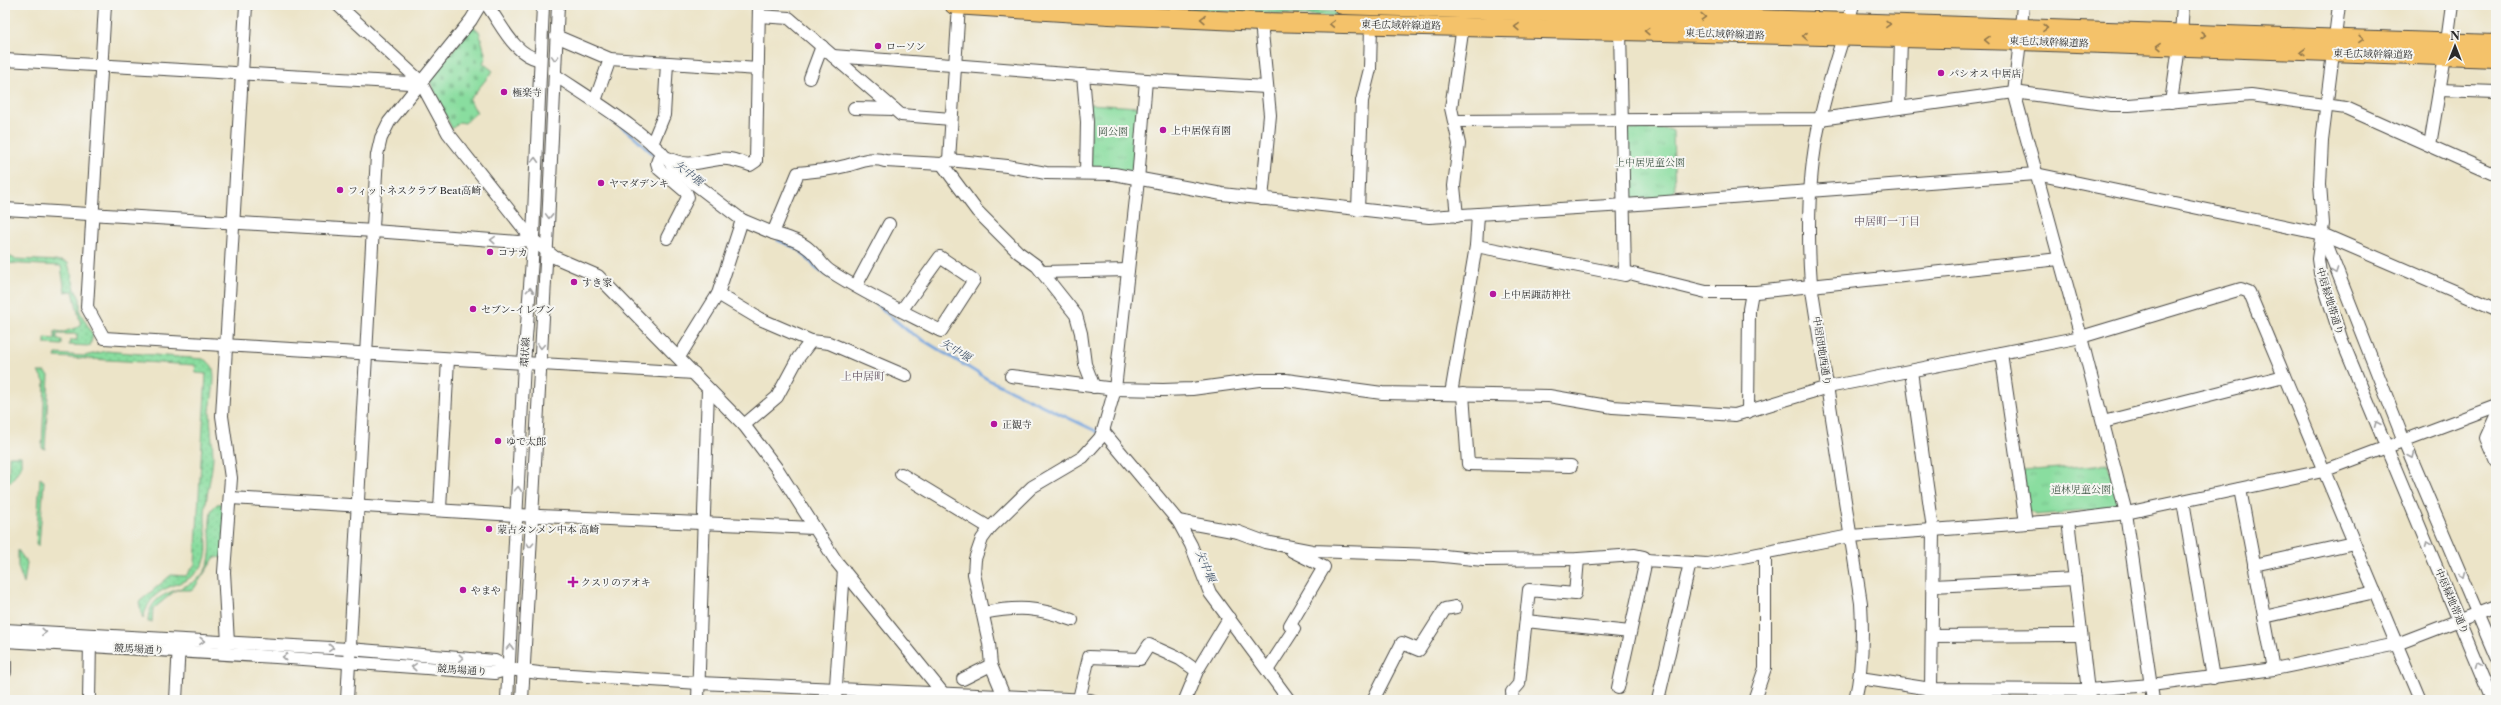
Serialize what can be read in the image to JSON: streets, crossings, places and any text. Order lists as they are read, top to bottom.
{
  "streets": {
    "highway": ["東毛広域幹線道路"],
    "street": [
      "中居緑地帯通り",
      "中居団地西通り",
      "環状線",
      "競馬場通り"
    ]
  },
  "crossings": [
    ["東毛広域幹線道路", "中居団地西通り"],
    ["環状線", "競馬場通り"]
  ],
  "districts": ["中居町一丁目", "上中居町"],
  "water": ["矢中堰"],
  "parks": ["岡公園", "上中居児童公園", "道林児童公園"],
  "places": {
    "other": [
      "ローソン",
      "パシオス 中居店",
      "極楽寺",
      "上中居保育園",
      "ヤマダデンキ",
      "フィットネスクラブ Beat高崎",
      "コナカ",
      "すき家",
      "上中居諏訪神社",
      "セブン-イレブン",
      "正観寺",
      "ゆで太郎",
      "蒙古タンメン中本 高崎",
      "やまや"
    ],
    "health": ["クスリのアオキ"]
  },
  "north": "top"
}
